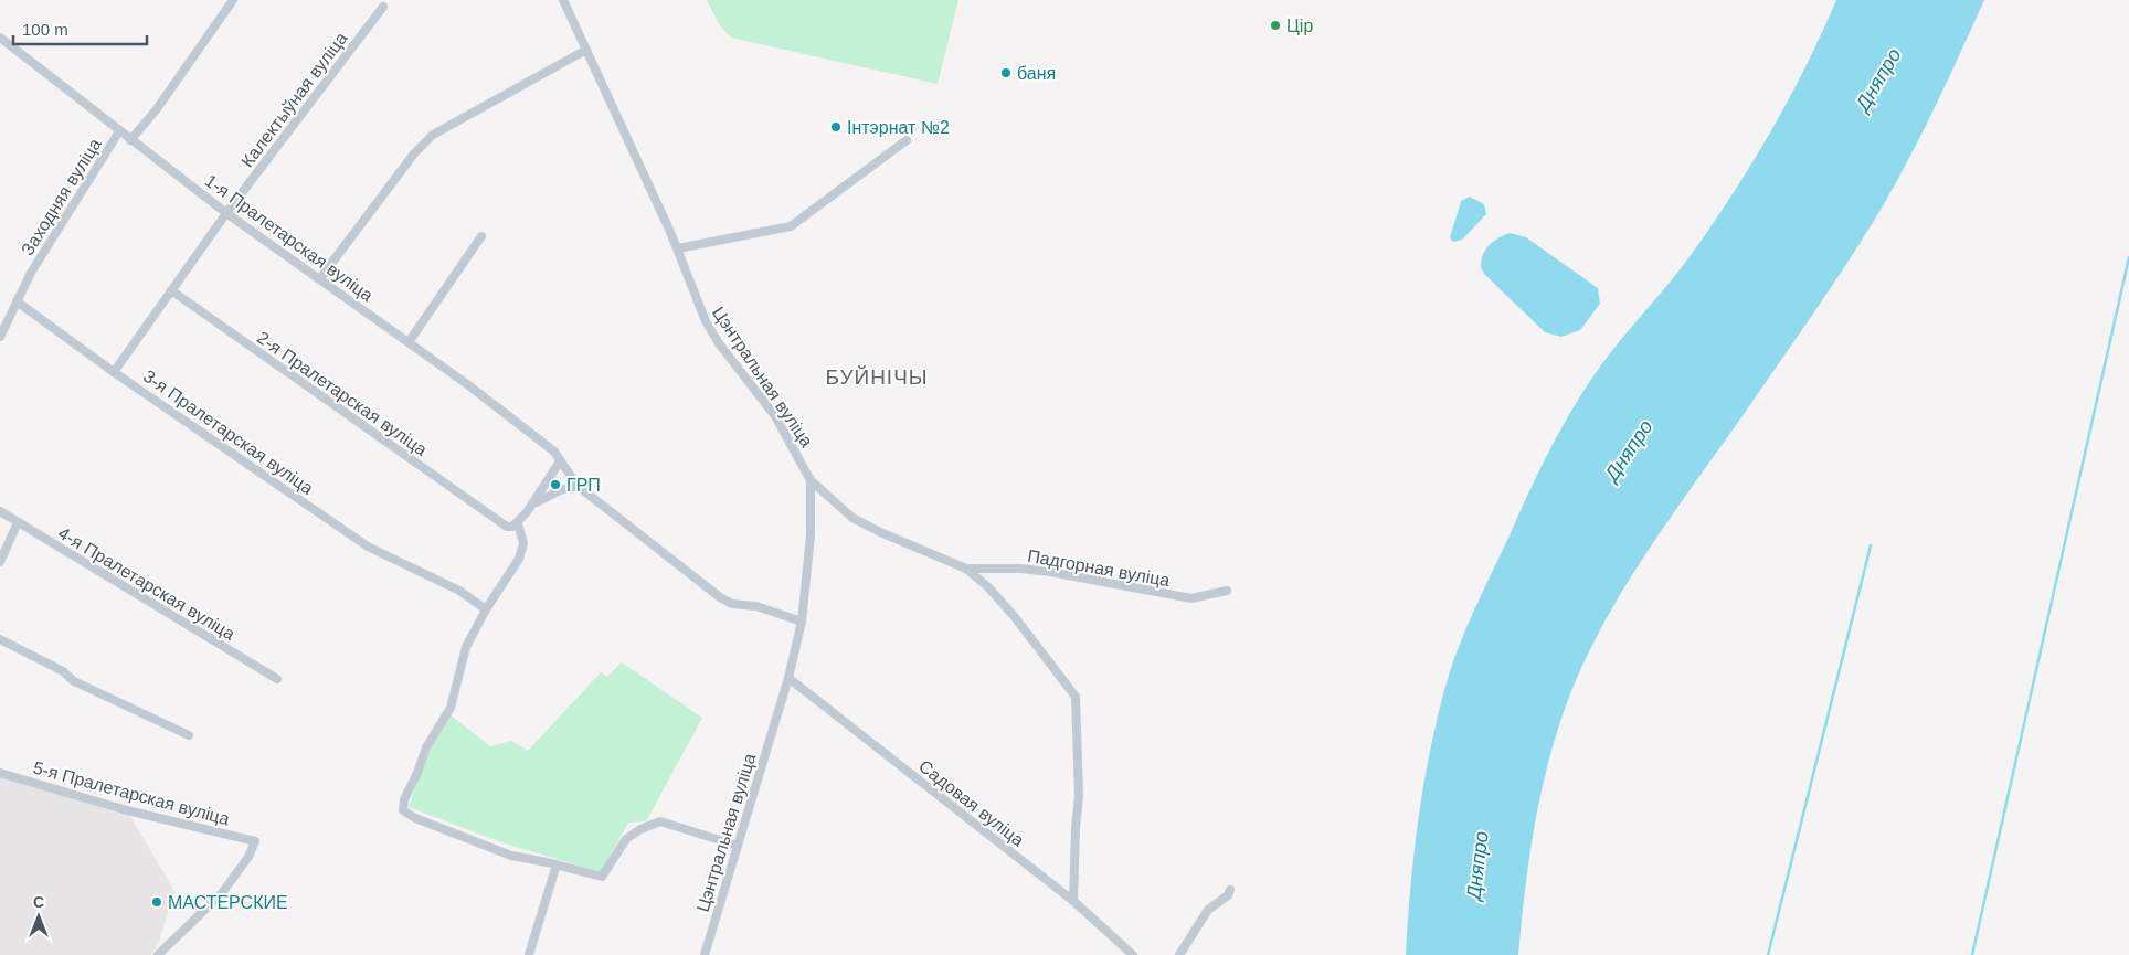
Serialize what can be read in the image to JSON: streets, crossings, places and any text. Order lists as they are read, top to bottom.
{
  "streets": {
    "street": [
      "Калектыўная вуліца",
      "Заходняя вуліца",
      "1-я Пралетарская вуліца",
      "Цэнтральная вуліца",
      "2-я Пралетарская вуліца",
      "3-я Пралетарская вуліца",
      "Падгорная вуліца",
      "4-я Пралетарская вуліца",
      "5-я Пралетарская вуліца",
      "Садовая вуліца"
    ]
  },
  "crossings": [
    ["Калектыўная вуліца", "1-я Пралетарская вуліца"],
    ["Калектыўная вуліца", "2-я Пралетарская вуліца"],
    ["Калектыўная вуліца", "3-я Пралетарская вуліца"],
    ["Заходняя вуліца", "1-я Пралетарская вуліца"],
    ["Заходняя вуліца", "3-я Пралетарская вуліца"],
    ["Цэнтральная вуліца", "Падгорная вуліца"],
    ["Цэнтральная вуліца", "Садовая вуліца"],
    ["Падгорная вуліца", "Садовая вуліца"]
  ],
  "districts": ["БУЙНІЧЫ"],
  "water": ["Дняпро"],
  "places": [
    "Цір",
    "баня",
    "Інтэрнат №2",
    "ГРП",
    "МАСТЕРСКИЕ"
  ],
  "scale_bar": "100 m",
  "north": "top"
}
